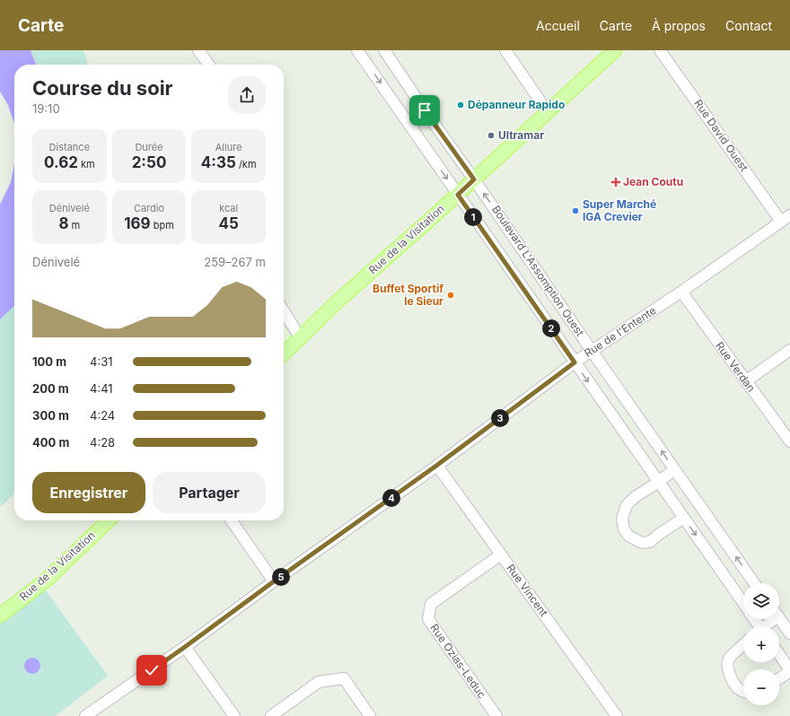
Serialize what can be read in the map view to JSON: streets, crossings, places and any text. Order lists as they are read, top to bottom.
{
  "streets": {
    "main road": ["Rue de la Visitation"],
    "street": [
      "Rue David Ouest",
      "Boulevard L'Assomption Ouest",
      "Rue de l'Entente",
      "Rue Verdan",
      "Rue Vincent",
      "Rue Ozias-Leduc"
    ]
  },
  "crossings": [
    ["Rue David Ouest", "Rue de l'Entente"],
    ["Rue de la Visitation", "Boulevard L'Assomption Ouest"],
    ["Boulevard L'Assomption Ouest", "Rue de l'Entente"],
    ["Rue de l'Entente", "Rue Verdan"],
    ["Rue de l'Entente", "Rue Vincent"],
    ["Rue Vincent", "Rue Ozias-Leduc"]
  ],
  "places": {
    "other": [
      "Dépanneur Rapido",
      "Ultramar",
      "Super Marché IGA Crevier",
      "Buffet Sportif le Sieur"
    ],
    "health": ["Jean Coutu"]
  },
  "page": {
    "header": "Carte",
    "nav": [
      "Accueil",
      "Carte",
      "À propos",
      "Contact"
    ],
    "heading": ["Course du soir", "19:10"],
    "stats": [
      ["Distance", "0.62 km"],
      ["Durée", "2:50"],
      ["Allure", "4:35 /km"],
      ["Dénivelé", "8 m"],
      ["Cardio", "169 bpm"],
      ["kcal", "45"]
    ],
    "pins": [
      "1",
      "2",
      "3",
      "4",
      "5"
    ],
    "chart": ["Dénivelé", "259–267 m"],
    "list": [
      {
        "name": "100 m",
        "note": "4:31"
      },
      {
        "name": "200 m",
        "note": "4:41"
      },
      {
        "name": "300 m",
        "note": "4:24"
      },
      {
        "name": "400 m",
        "note": "4:28"
      }
    ],
    "buttons": ["Enregistrer", "Partager"],
    "map_buttons": ["+", "−"]
  }
}
